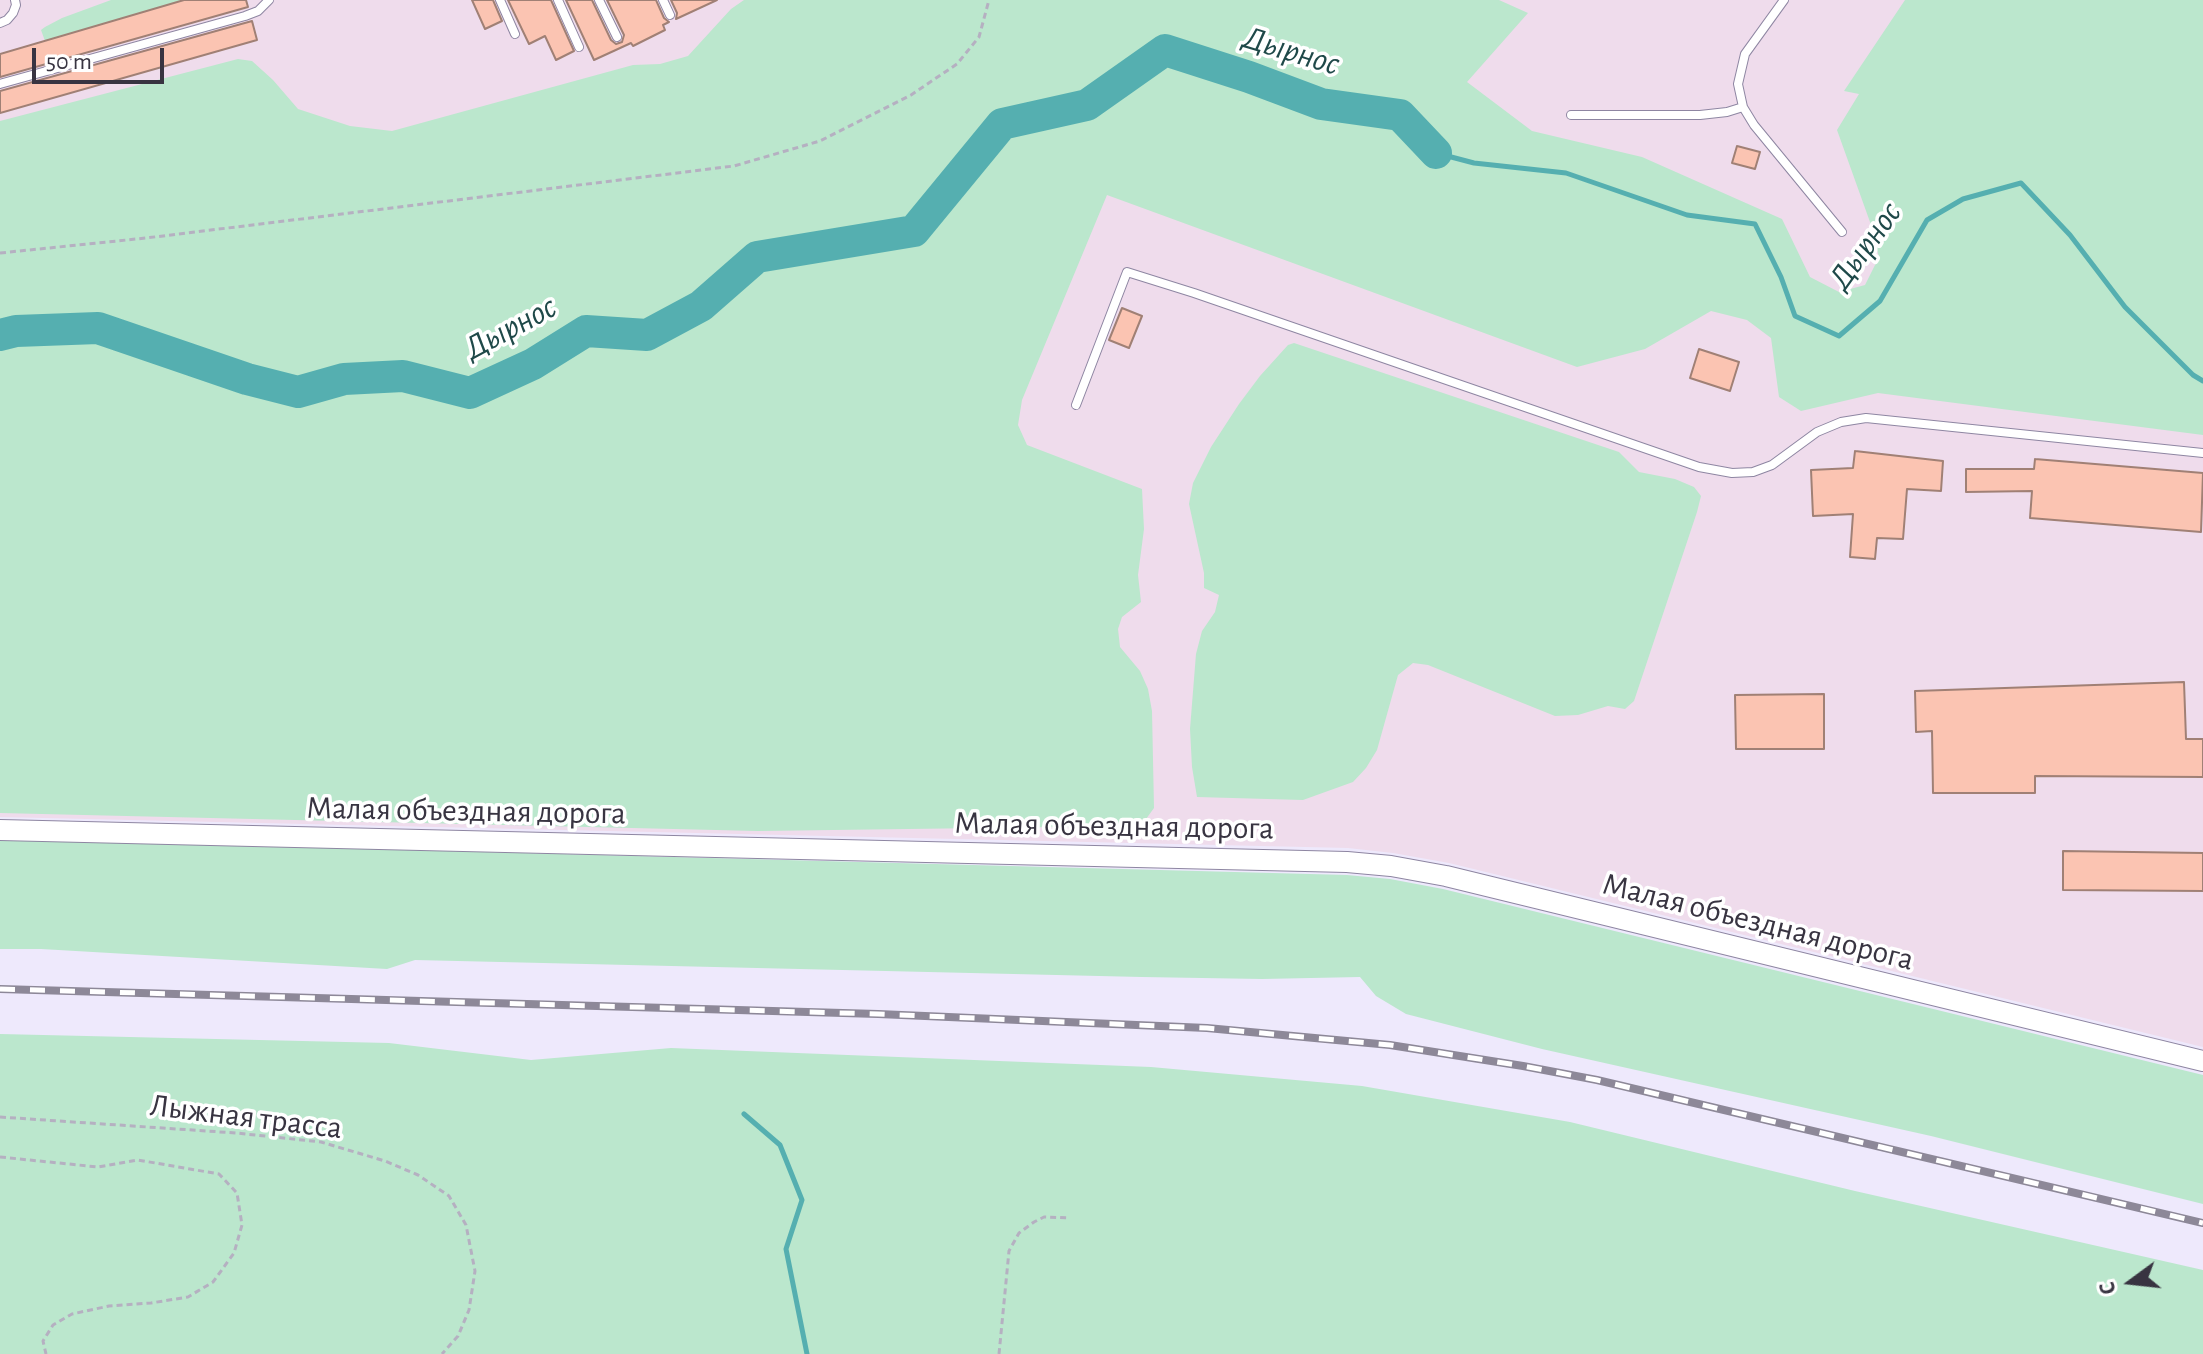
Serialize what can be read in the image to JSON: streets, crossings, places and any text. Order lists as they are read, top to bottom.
{
  "streets": {
    "street": ["Малая объездная дорога"],
    "path": ["Лыжная трасса"]
  },
  "water": ["Дырнос"],
  "scale_bar": "50 m",
  "north": "left"
}
